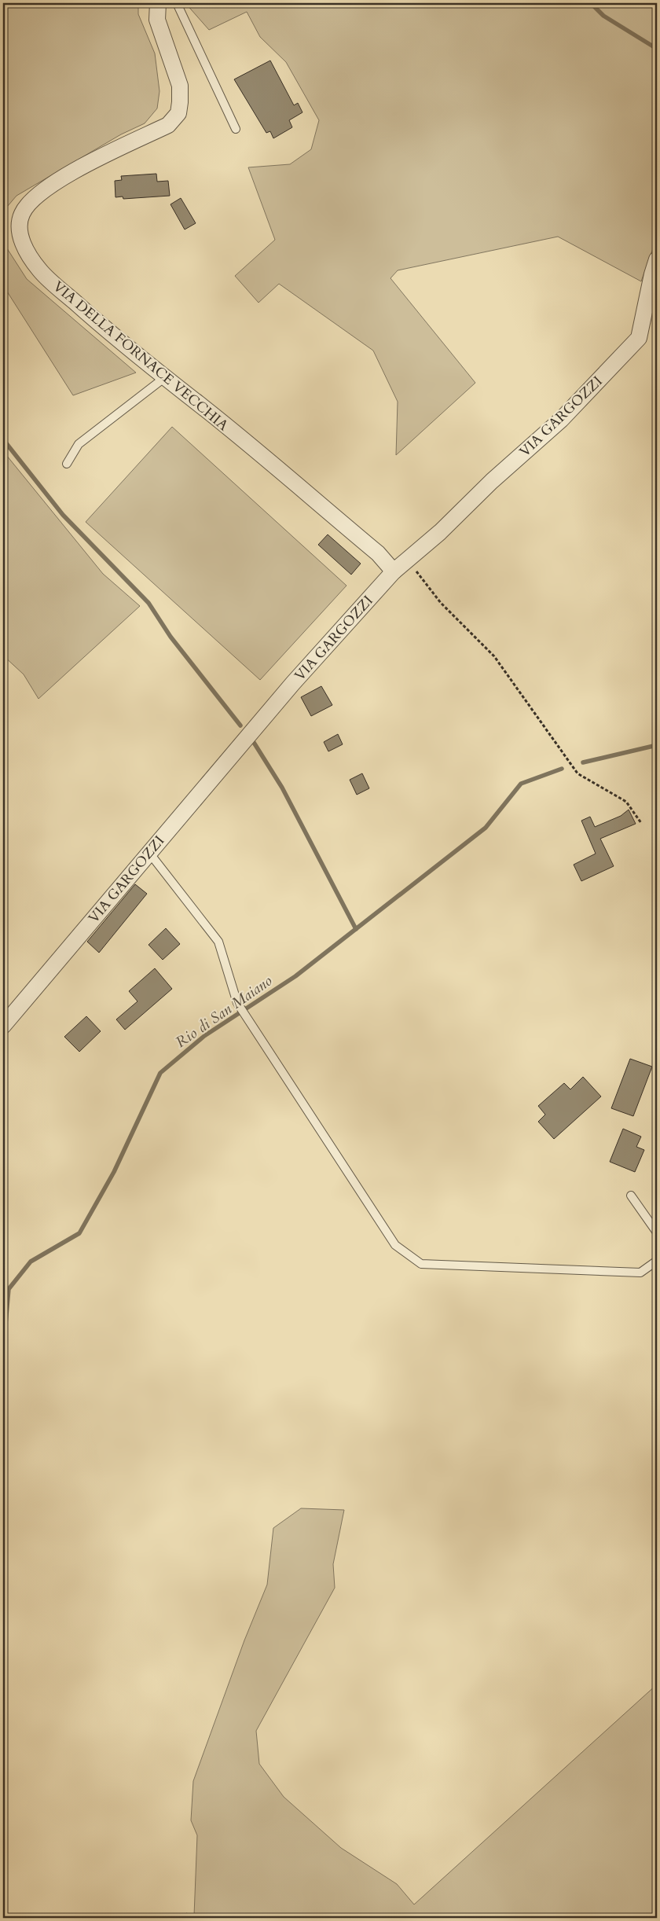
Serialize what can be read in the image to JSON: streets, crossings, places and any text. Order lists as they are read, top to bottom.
{
  "streets": {
    "street": ["VIA DELLA FORNACE VECCHIA", "VIA GARGOZZI"]
  },
  "crossings": [
    ["VIA DELLA FORNACE VECCHIA", "VIA GARGOZZI"]
  ],
  "water": ["Rio di San Maiano"]
}
